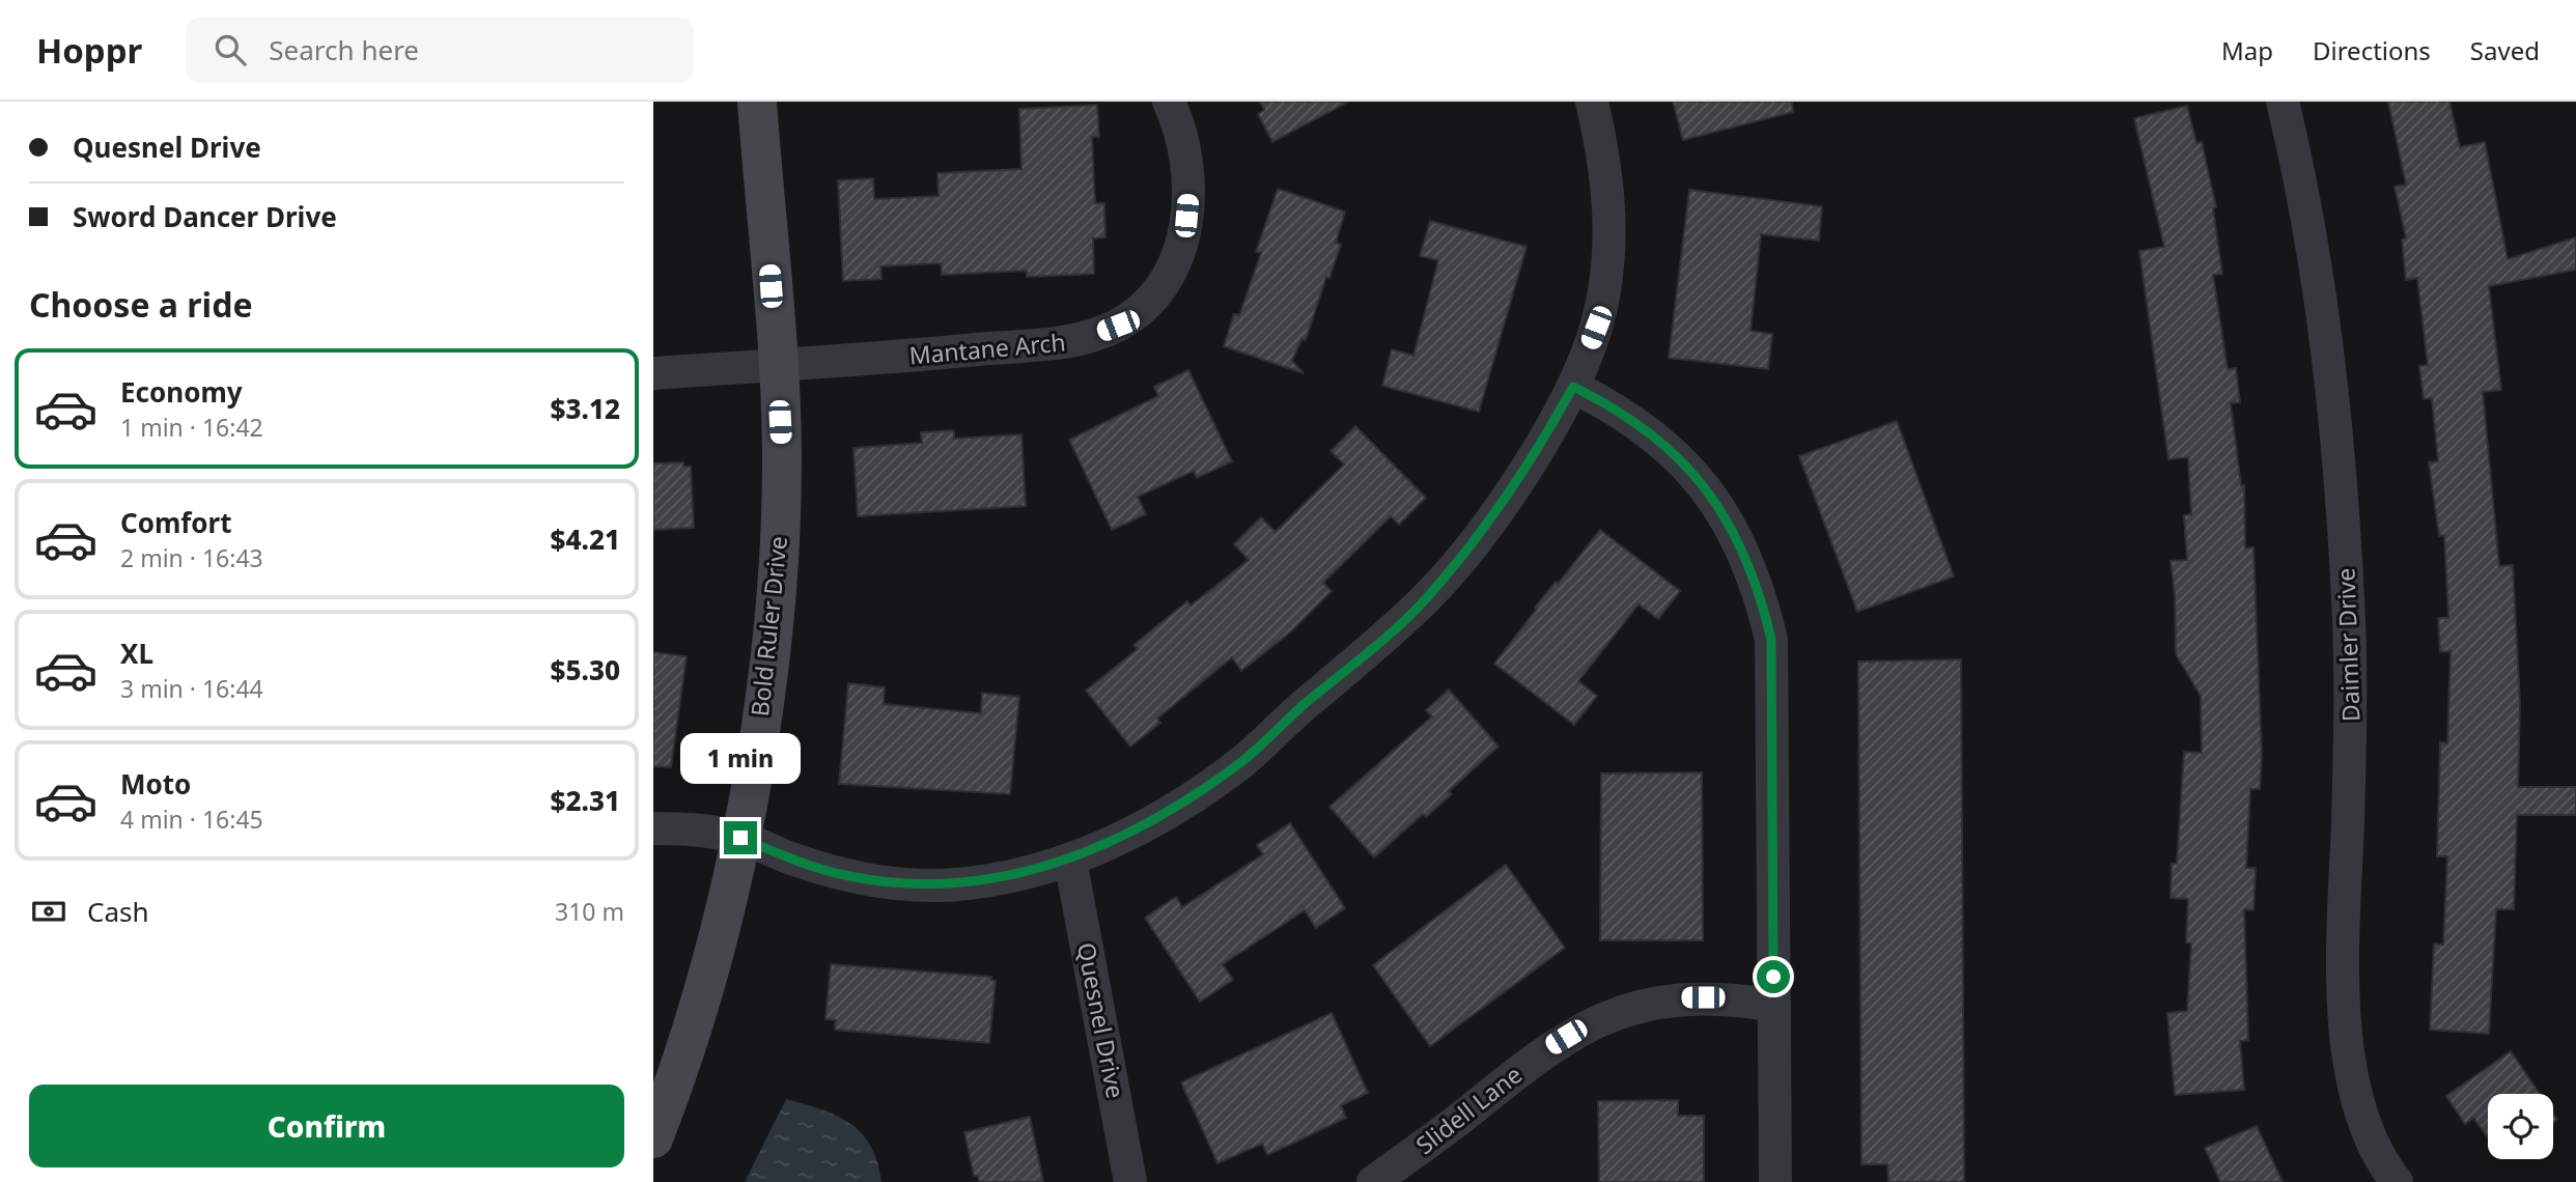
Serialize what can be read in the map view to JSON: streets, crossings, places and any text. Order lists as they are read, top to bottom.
{
  "streets": {
    "street": [
      "Mantane Arch",
      "Bold Ruler Drive",
      "Daimler Drive",
      "Quesnel Drive",
      "Slidell Lane"
    ]
  },
  "crossings": [
    ["Mantane Arch", "Bold Ruler Drive"]
  ],
  "page": {
    "header": "Hoppr",
    "search": "Search here",
    "nav": ["Map", "Directions", "Saved"],
    "banner": ["Quesnel Drive", "Sword Dancer Drive"],
    "heading": "Choose a ride",
    "list": [
      {
        "name": "Economy",
        "note": "1 min · 16:42",
        "value": "$3.12"
      },
      {
        "name": "Comfort",
        "note": "2 min · 16:43",
        "value": "$4.21"
      },
      {
        "name": "XL",
        "note": "3 min · 16:44",
        "value": "$5.30"
      },
      {
        "name": "Moto",
        "note": "4 min · 16:45",
        "value": "$2.31"
      }
    ],
    "bubble": "1 min",
    "pay": ["Cash", "310 m"],
    "buttons": "Confirm"
  }
}
